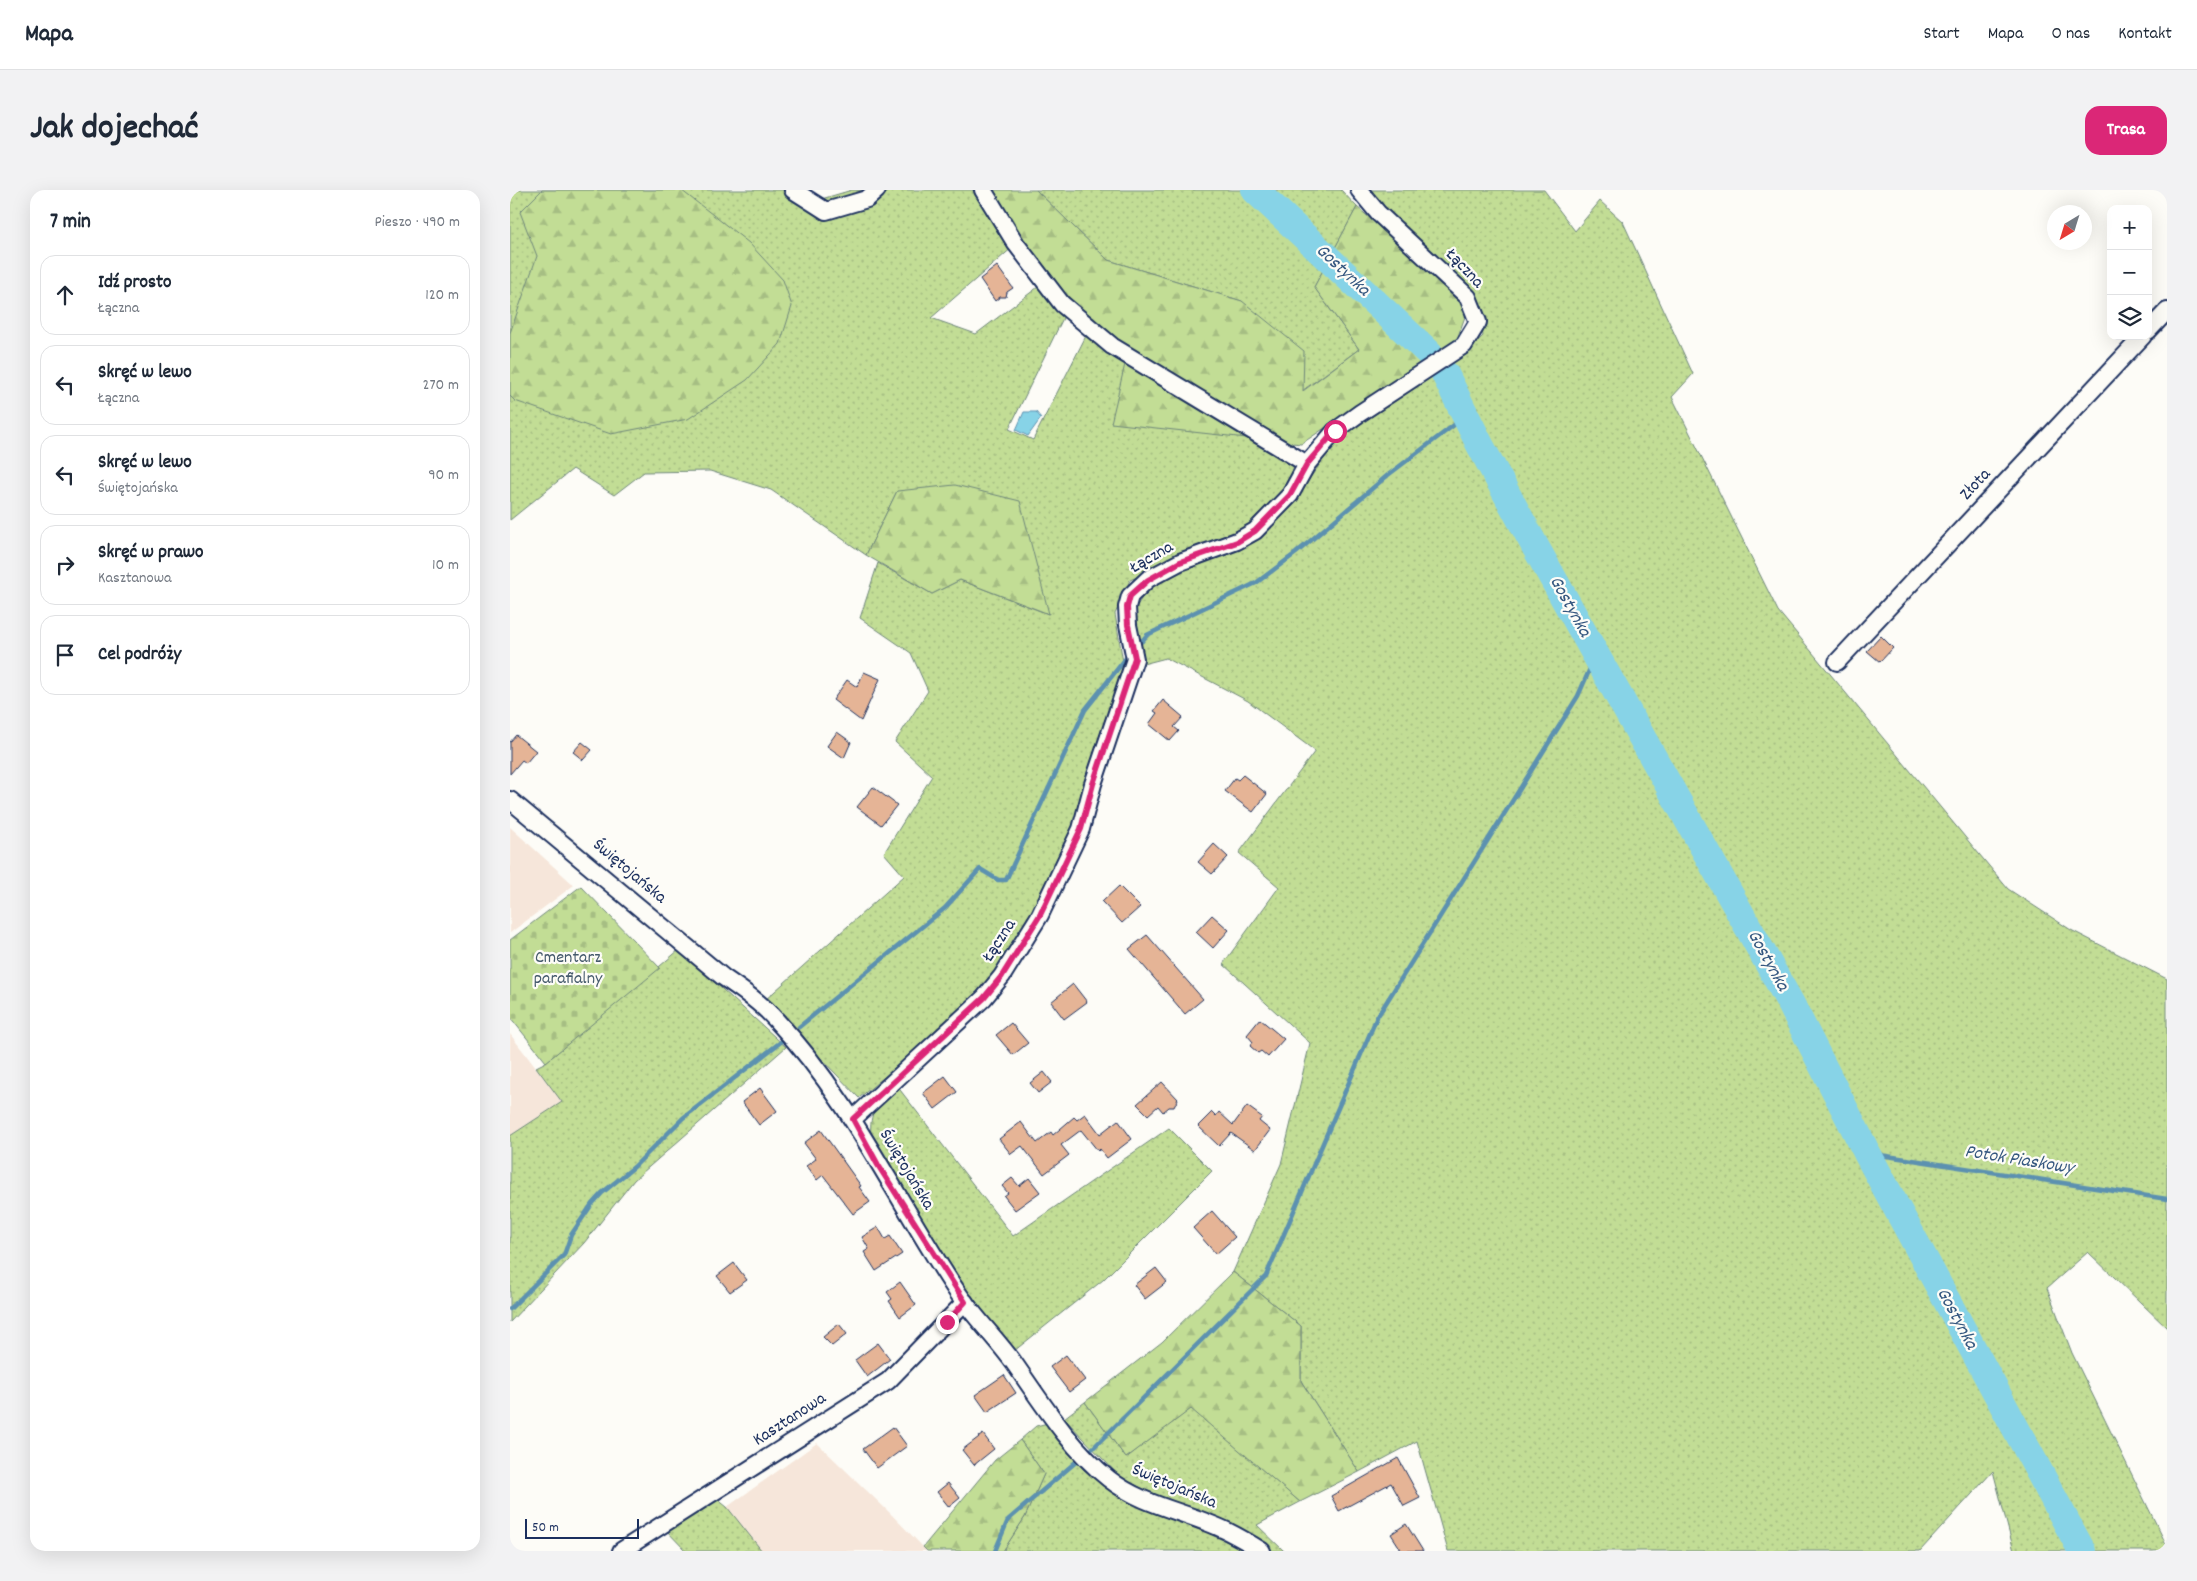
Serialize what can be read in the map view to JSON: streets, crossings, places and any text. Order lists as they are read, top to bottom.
{
  "streets": {
    "street": [
      "Łączna",
      "Złota",
      "Świętojańska",
      "Kasztanowa"
    ]
  },
  "crossings": [
    ["Łączna", "Świętojańska"],
    ["Świętojańska", "Kasztanowa"]
  ],
  "water": ["Gostynka", "Potok Piaskowy"],
  "parks": ["Cmentarz parafialny"],
  "scale_bar": "50 m",
  "north": "bottom left",
  "page": {
    "header": "Mapa",
    "nav": [
      "Start",
      "Mapa",
      "O nas",
      "Kontakt"
    ],
    "title": "Jak dojechać",
    "buttons": "Trasa",
    "heading": ["7 min", "Pieszo · 490 m"],
    "map_buttons": ["+", "−"],
    "list": [
      ["Idź prosto", "Łączna", "120 m"],
      ["Skręć w lewo", "Łączna", "270 m"],
      ["Skręć w lewo", "Świętojańska", "90 m"],
      ["Skręć w prawo", "Kasztanowa", "10 m"],
      "Cel podróży"
    ],
    "scale": "50 m"
  }
}
